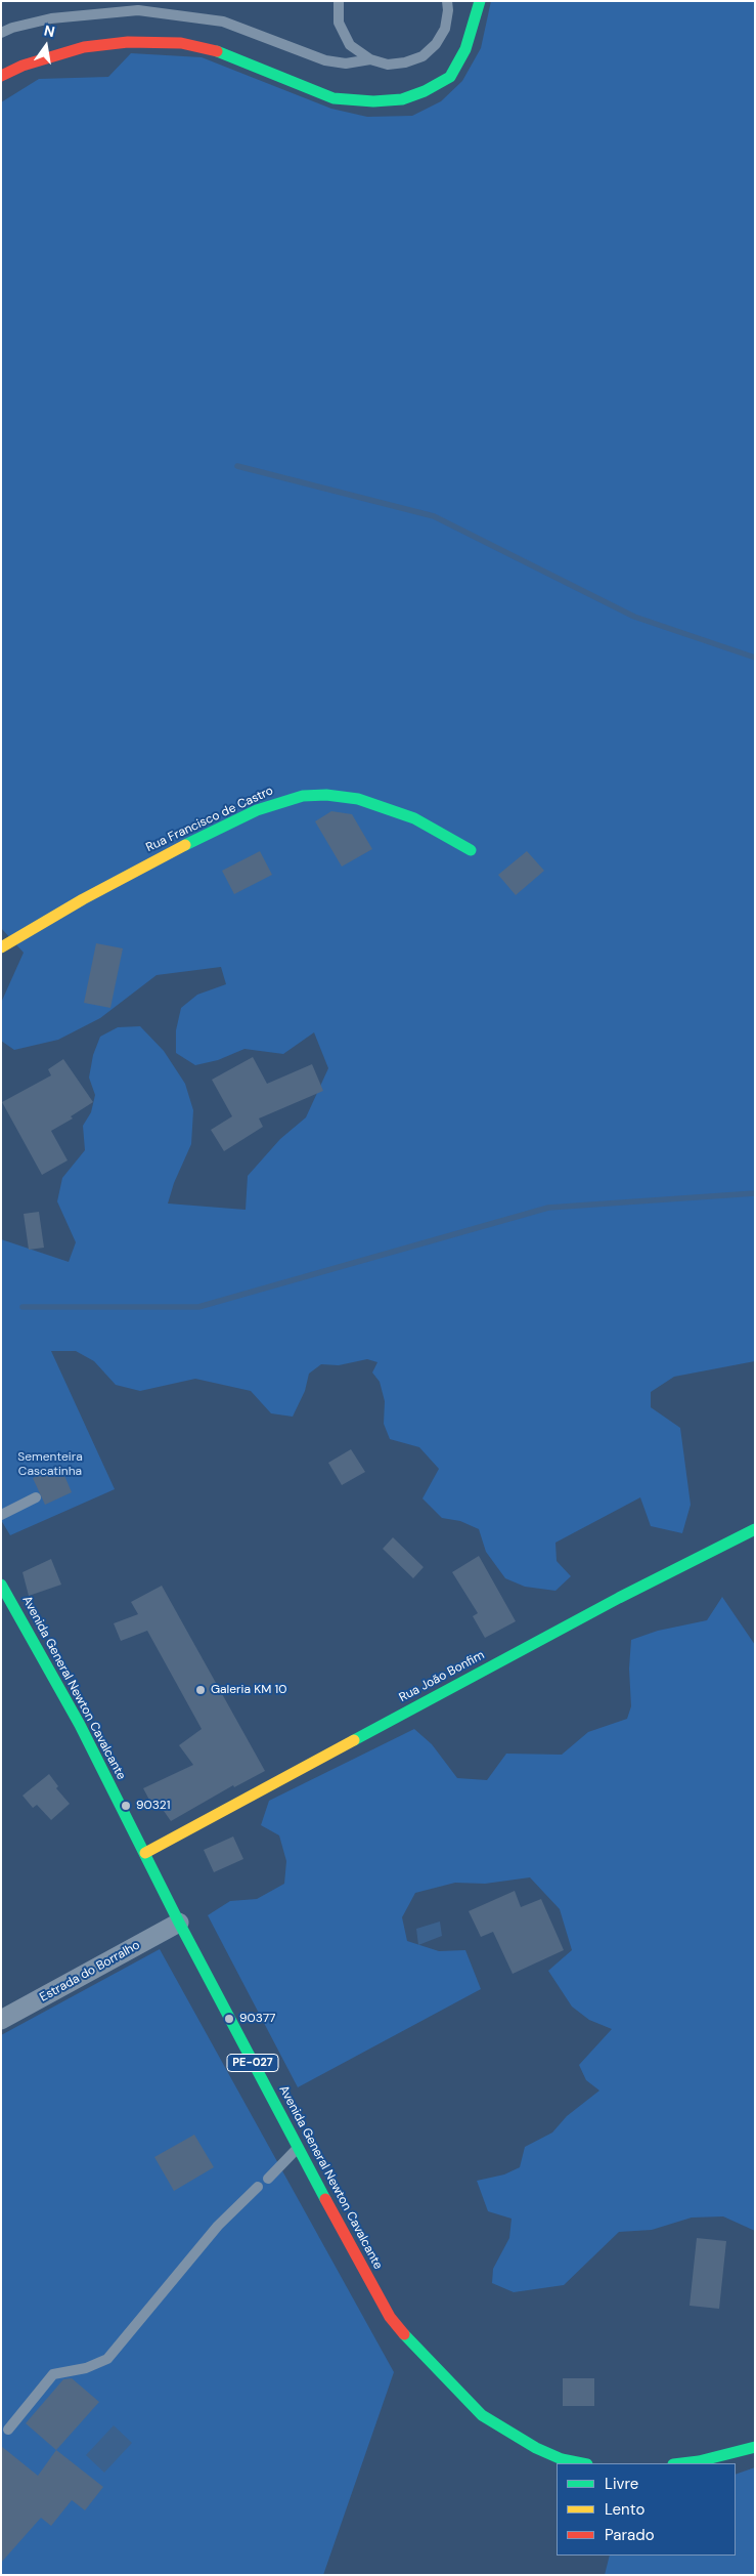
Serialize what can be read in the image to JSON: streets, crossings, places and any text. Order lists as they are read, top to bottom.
{
  "streets": {
    "street": [
      "Rua Francisco de Castro",
      "Rua João Bonfim",
      "Avenida General Newton Cavalcante",
      "Estrada do Borralho",
      "PE-027"
    ]
  },
  "crossings": [
    ["Rua João Bonfim", "Avenida General Newton Cavalcante"],
    ["Avenida General Newton Cavalcante", "Estrada do Borralho"]
  ],
  "parks": ["Sementeira Cascatinha"],
  "places": ["Galeria KM 10", "90321", "90377"],
  "legend": ["Livre", "Lento", "Parado"],
  "north": "top"
}
